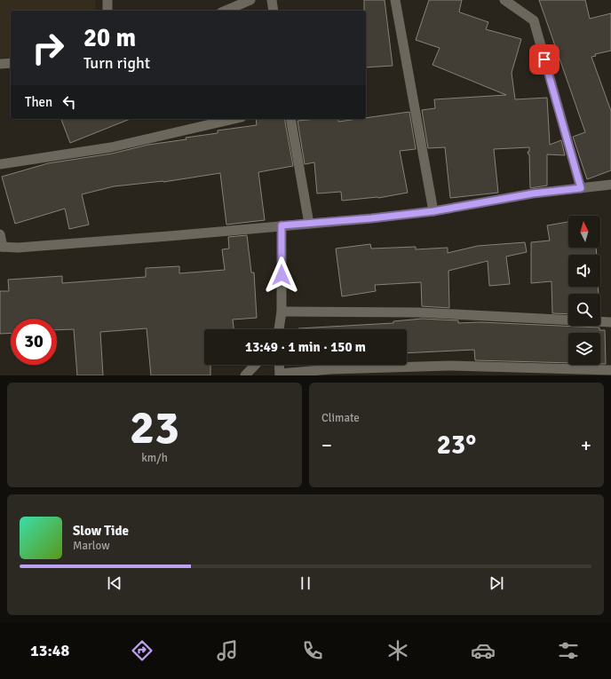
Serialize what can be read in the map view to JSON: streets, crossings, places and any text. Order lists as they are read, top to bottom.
{
  "north": "top",
  "page": {
    "turn": ["20 m", "Turn right"],
    "then": "Then",
    "limit": "30",
    "trip": "13:49 · 1 min · 150 m",
    "tile": [
      ["23", "km/h"],
      "Climate"
    ],
    "heat": ["−", "23°", "+"],
    "song": ["Slow Tide", "Marlow"],
    "tabs": "13:48"
  }
}
